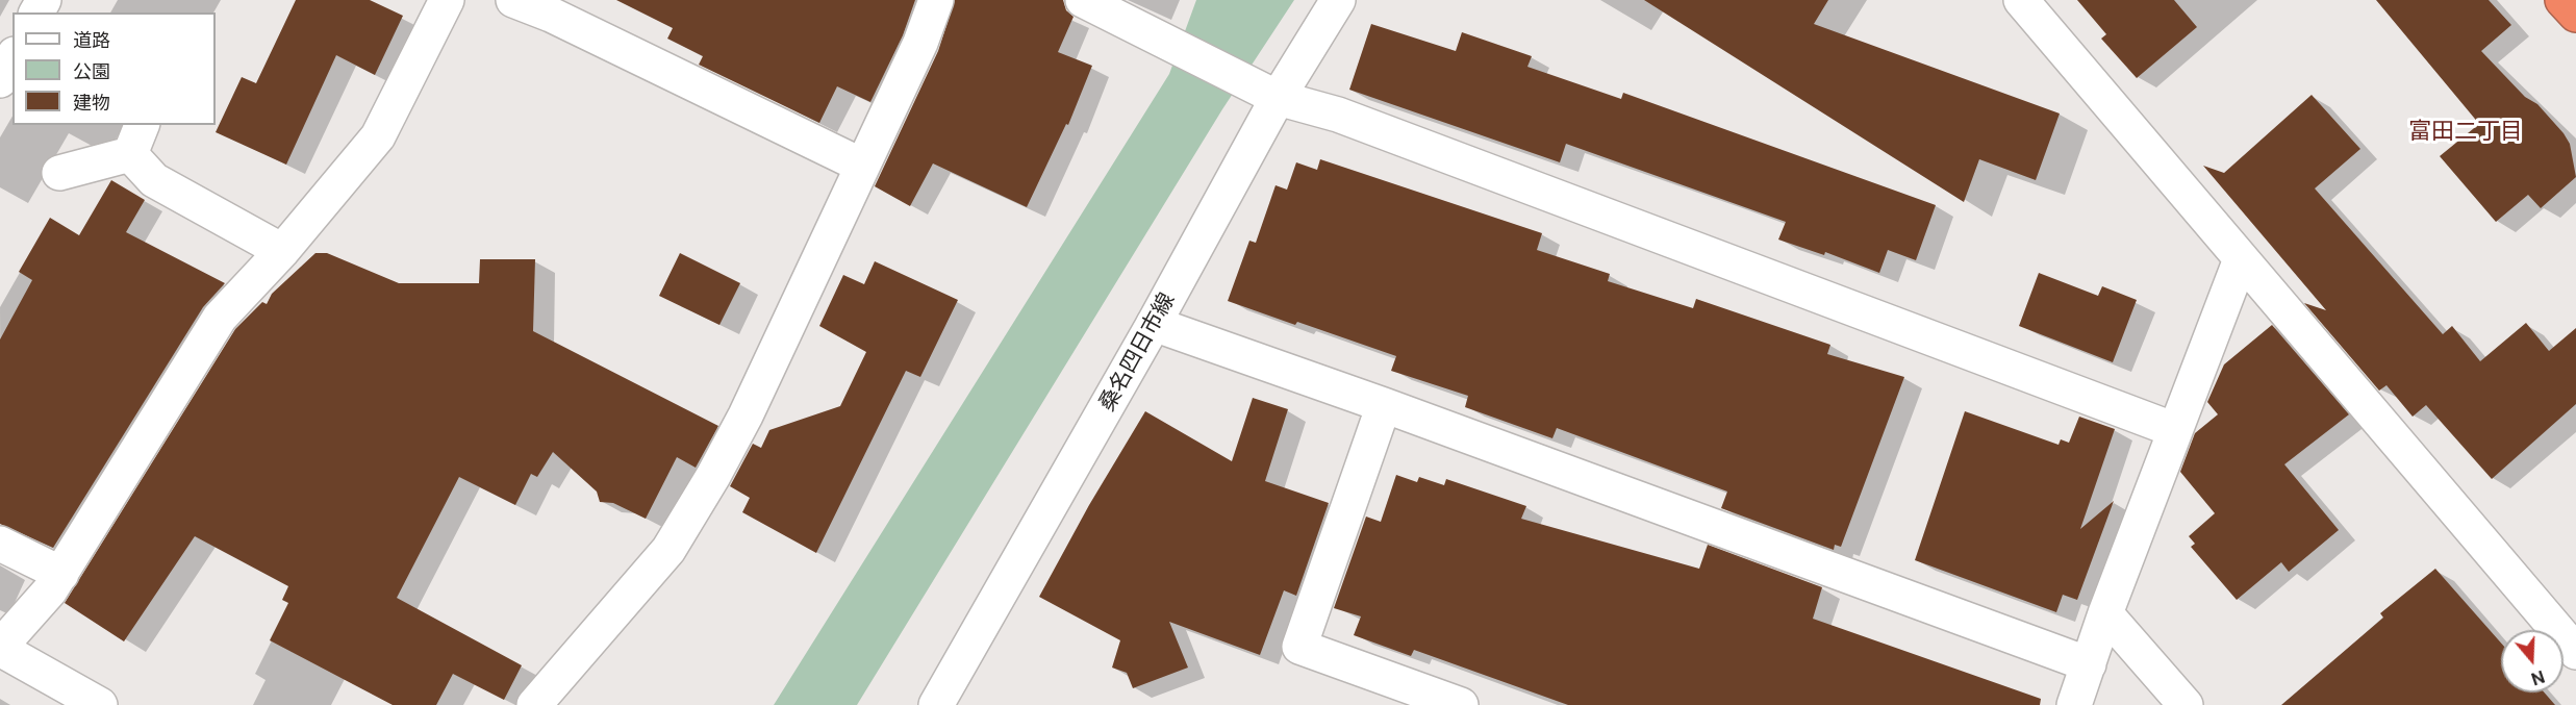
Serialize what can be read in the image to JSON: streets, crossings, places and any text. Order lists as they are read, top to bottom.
{
  "streets": {
    "street": ["桑名四日市線"]
  },
  "districts": ["富田二丁目"],
  "legend": ["道路", "公園", "建物"],
  "north": "bottom"
}
